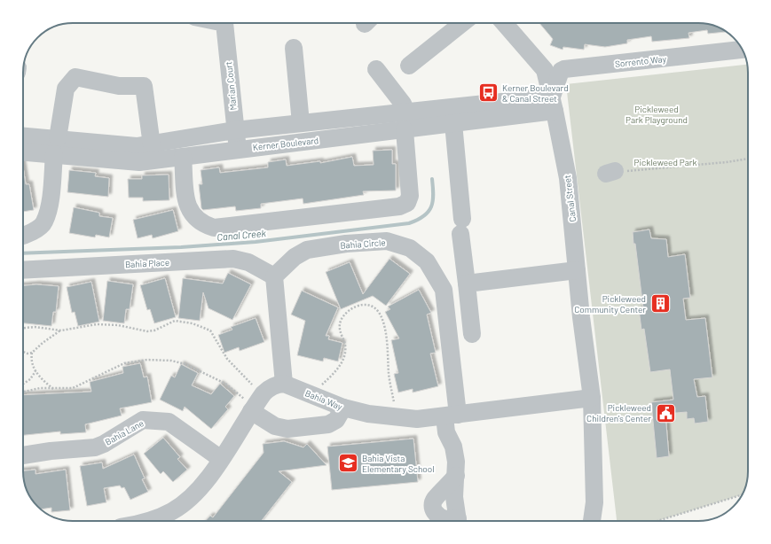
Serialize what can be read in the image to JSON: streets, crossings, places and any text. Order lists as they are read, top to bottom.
{
  "streets": {
    "street": [
      "Sorrento Way",
      "Marian Court",
      "Kerner Boulevard",
      "Canal Street",
      "Bahia Circle",
      "Bahia Place",
      "Bahia Way",
      "Bahia Lane"
    ]
  },
  "crossings": [
    ["Sorrento Way", "Kerner Boulevard"],
    ["Sorrento Way", "Canal Street"],
    ["Marian Court", "Kerner Boulevard"],
    ["Kerner Boulevard", "Canal Street"],
    ["Canal Street", "Bahia Way"],
    ["Bahia Circle", "Bahia Place"],
    ["Bahia Circle", "Bahia Way"]
  ],
  "water": ["Canal Creek"],
  "parks": ["Pickleweed Park Playground", "Pickleweed Park"],
  "places": {
    "bus stop": ["Kerner Boulevard & Canal Street"],
    "building": ["Pickleweed Community Center"],
    "public building": ["Pickleweed Children's Center"],
    "school or university": ["Bahia Vista Elementary School"]
  }
}
